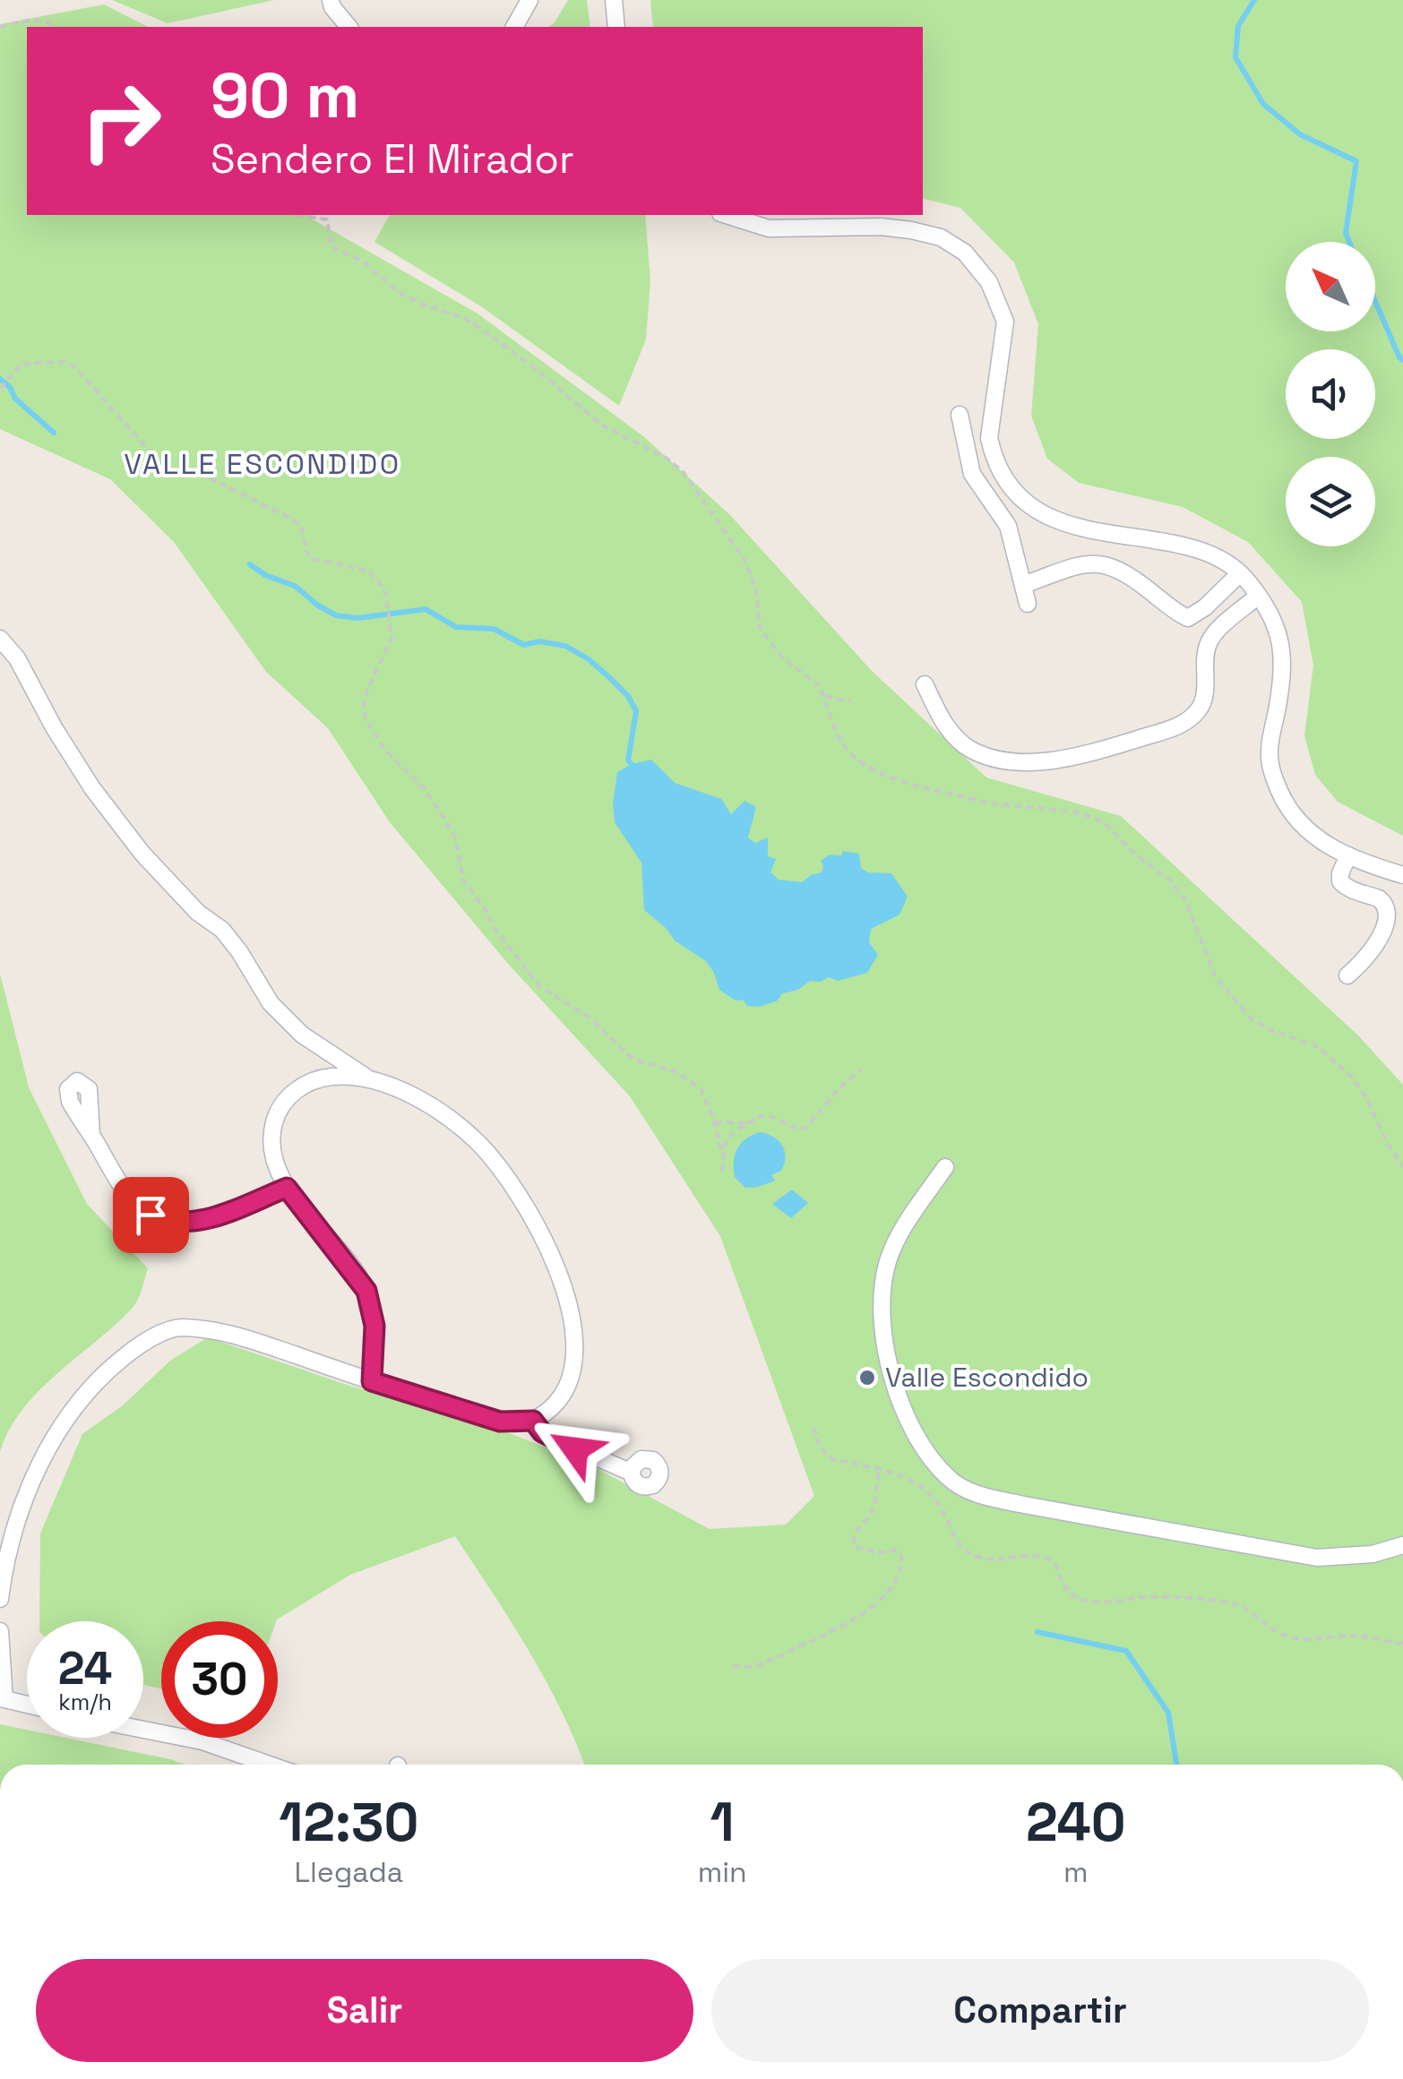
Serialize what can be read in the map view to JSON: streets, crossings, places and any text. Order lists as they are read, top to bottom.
{
  "districts": ["VALLE ESCONDIDO"],
  "places": ["Valle Escondido"],
  "north": "top left",
  "page": {
    "turn": ["90 m", "Sendero El Mirador"],
    "speed": "24 km/h",
    "limit": "30",
    "eta": [
      "12:30",
      "Llegada",
      "1",
      "min",
      "240",
      "m"
    ],
    "buttons": ["Salir", "Compartir"]
  }
}
